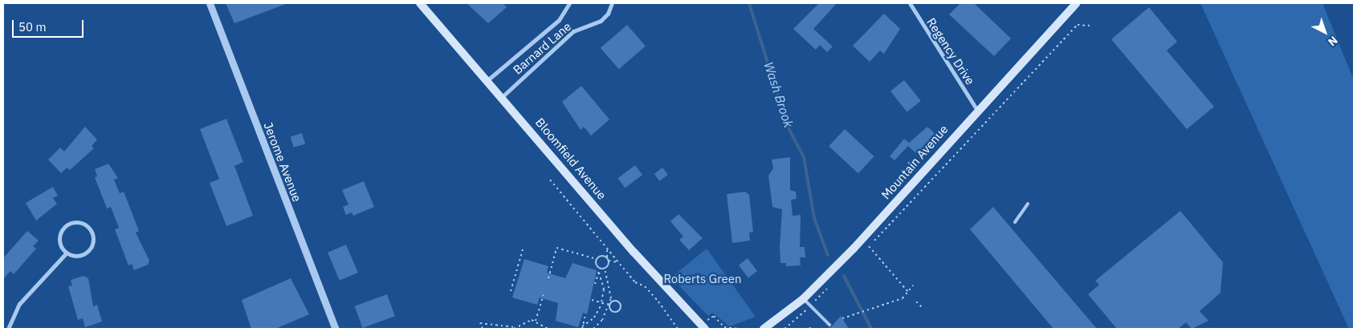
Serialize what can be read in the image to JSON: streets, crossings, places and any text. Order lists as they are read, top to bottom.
{
  "streets": {
    "main road": ["Bloomfield Avenue", "Mountain Avenue"],
    "street": ["Barnard Lane", "Regency Drive", "Jerome Avenue"]
  },
  "crossings": [
    ["Barnard Lane", "Bloomfield Avenue"],
    ["Regency Drive", "Mountain Avenue"]
  ],
  "water": ["Wash Brook"],
  "parks": ["Roberts Green"],
  "scale_bar": "50 m",
  "north": "bottom right"
}
